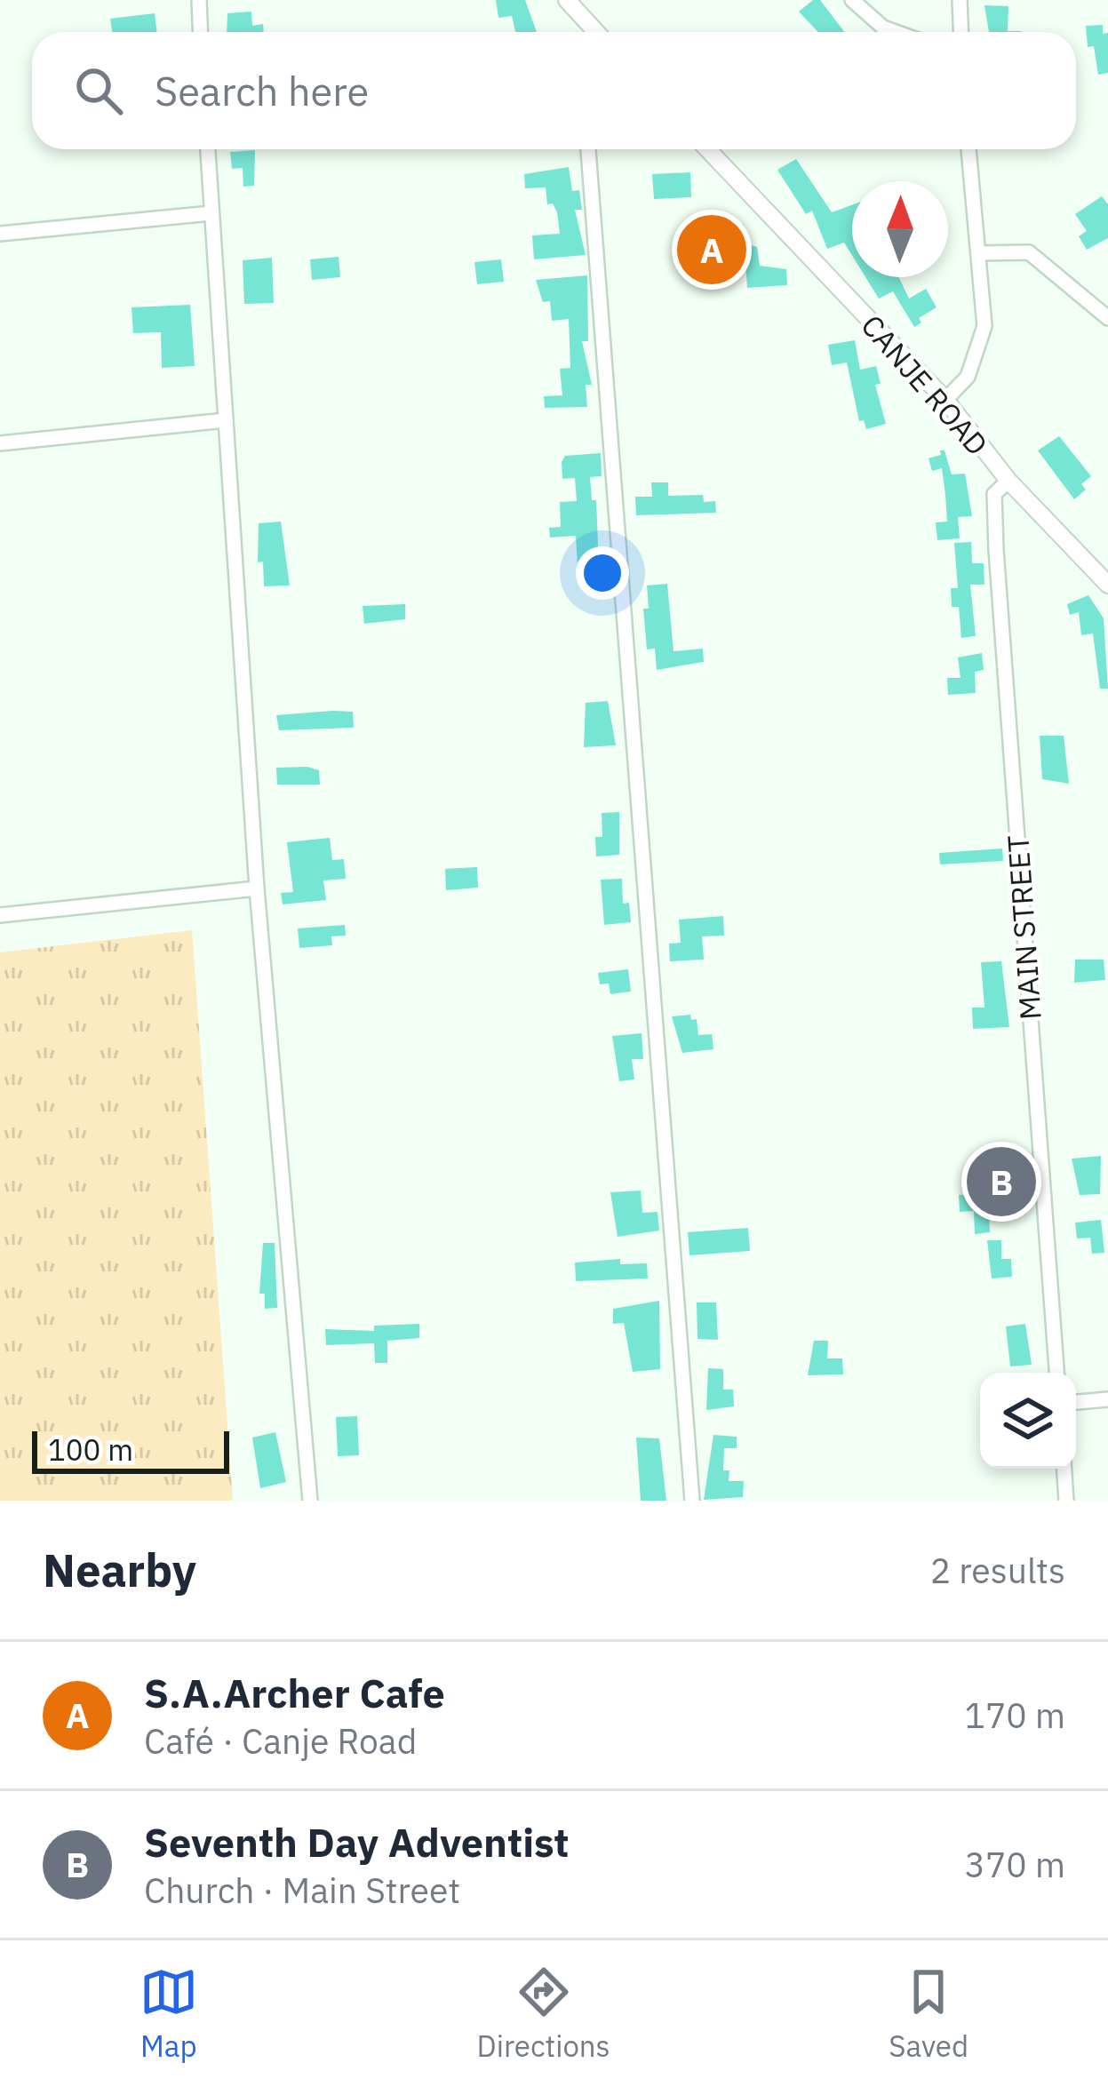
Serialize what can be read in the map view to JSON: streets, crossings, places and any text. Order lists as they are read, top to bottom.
{
  "streets": {
    "street": ["CANJE ROAD", "MAIN STREET"]
  },
  "crossings": [
    ["CANJE ROAD", "MAIN STREET"]
  ],
  "scale_bar": "100 m",
  "north": "top",
  "page": {
    "search": "Search here",
    "pins": ["A", "B"],
    "scale": "100 m",
    "heading": ["Nearby", "2 results"],
    "list": [
      {
        "mark": "A",
        "name": "S.A.Archer Cafe",
        "note": "Café · Canje Road",
        "value": "170 m"
      },
      {
        "mark": "B",
        "name": "Seventh Day Adventist",
        "note": "Church · Main Street",
        "value": "370 m"
      }
    ],
    "nav": ["Map", "Directions", "Saved"]
  }
}
